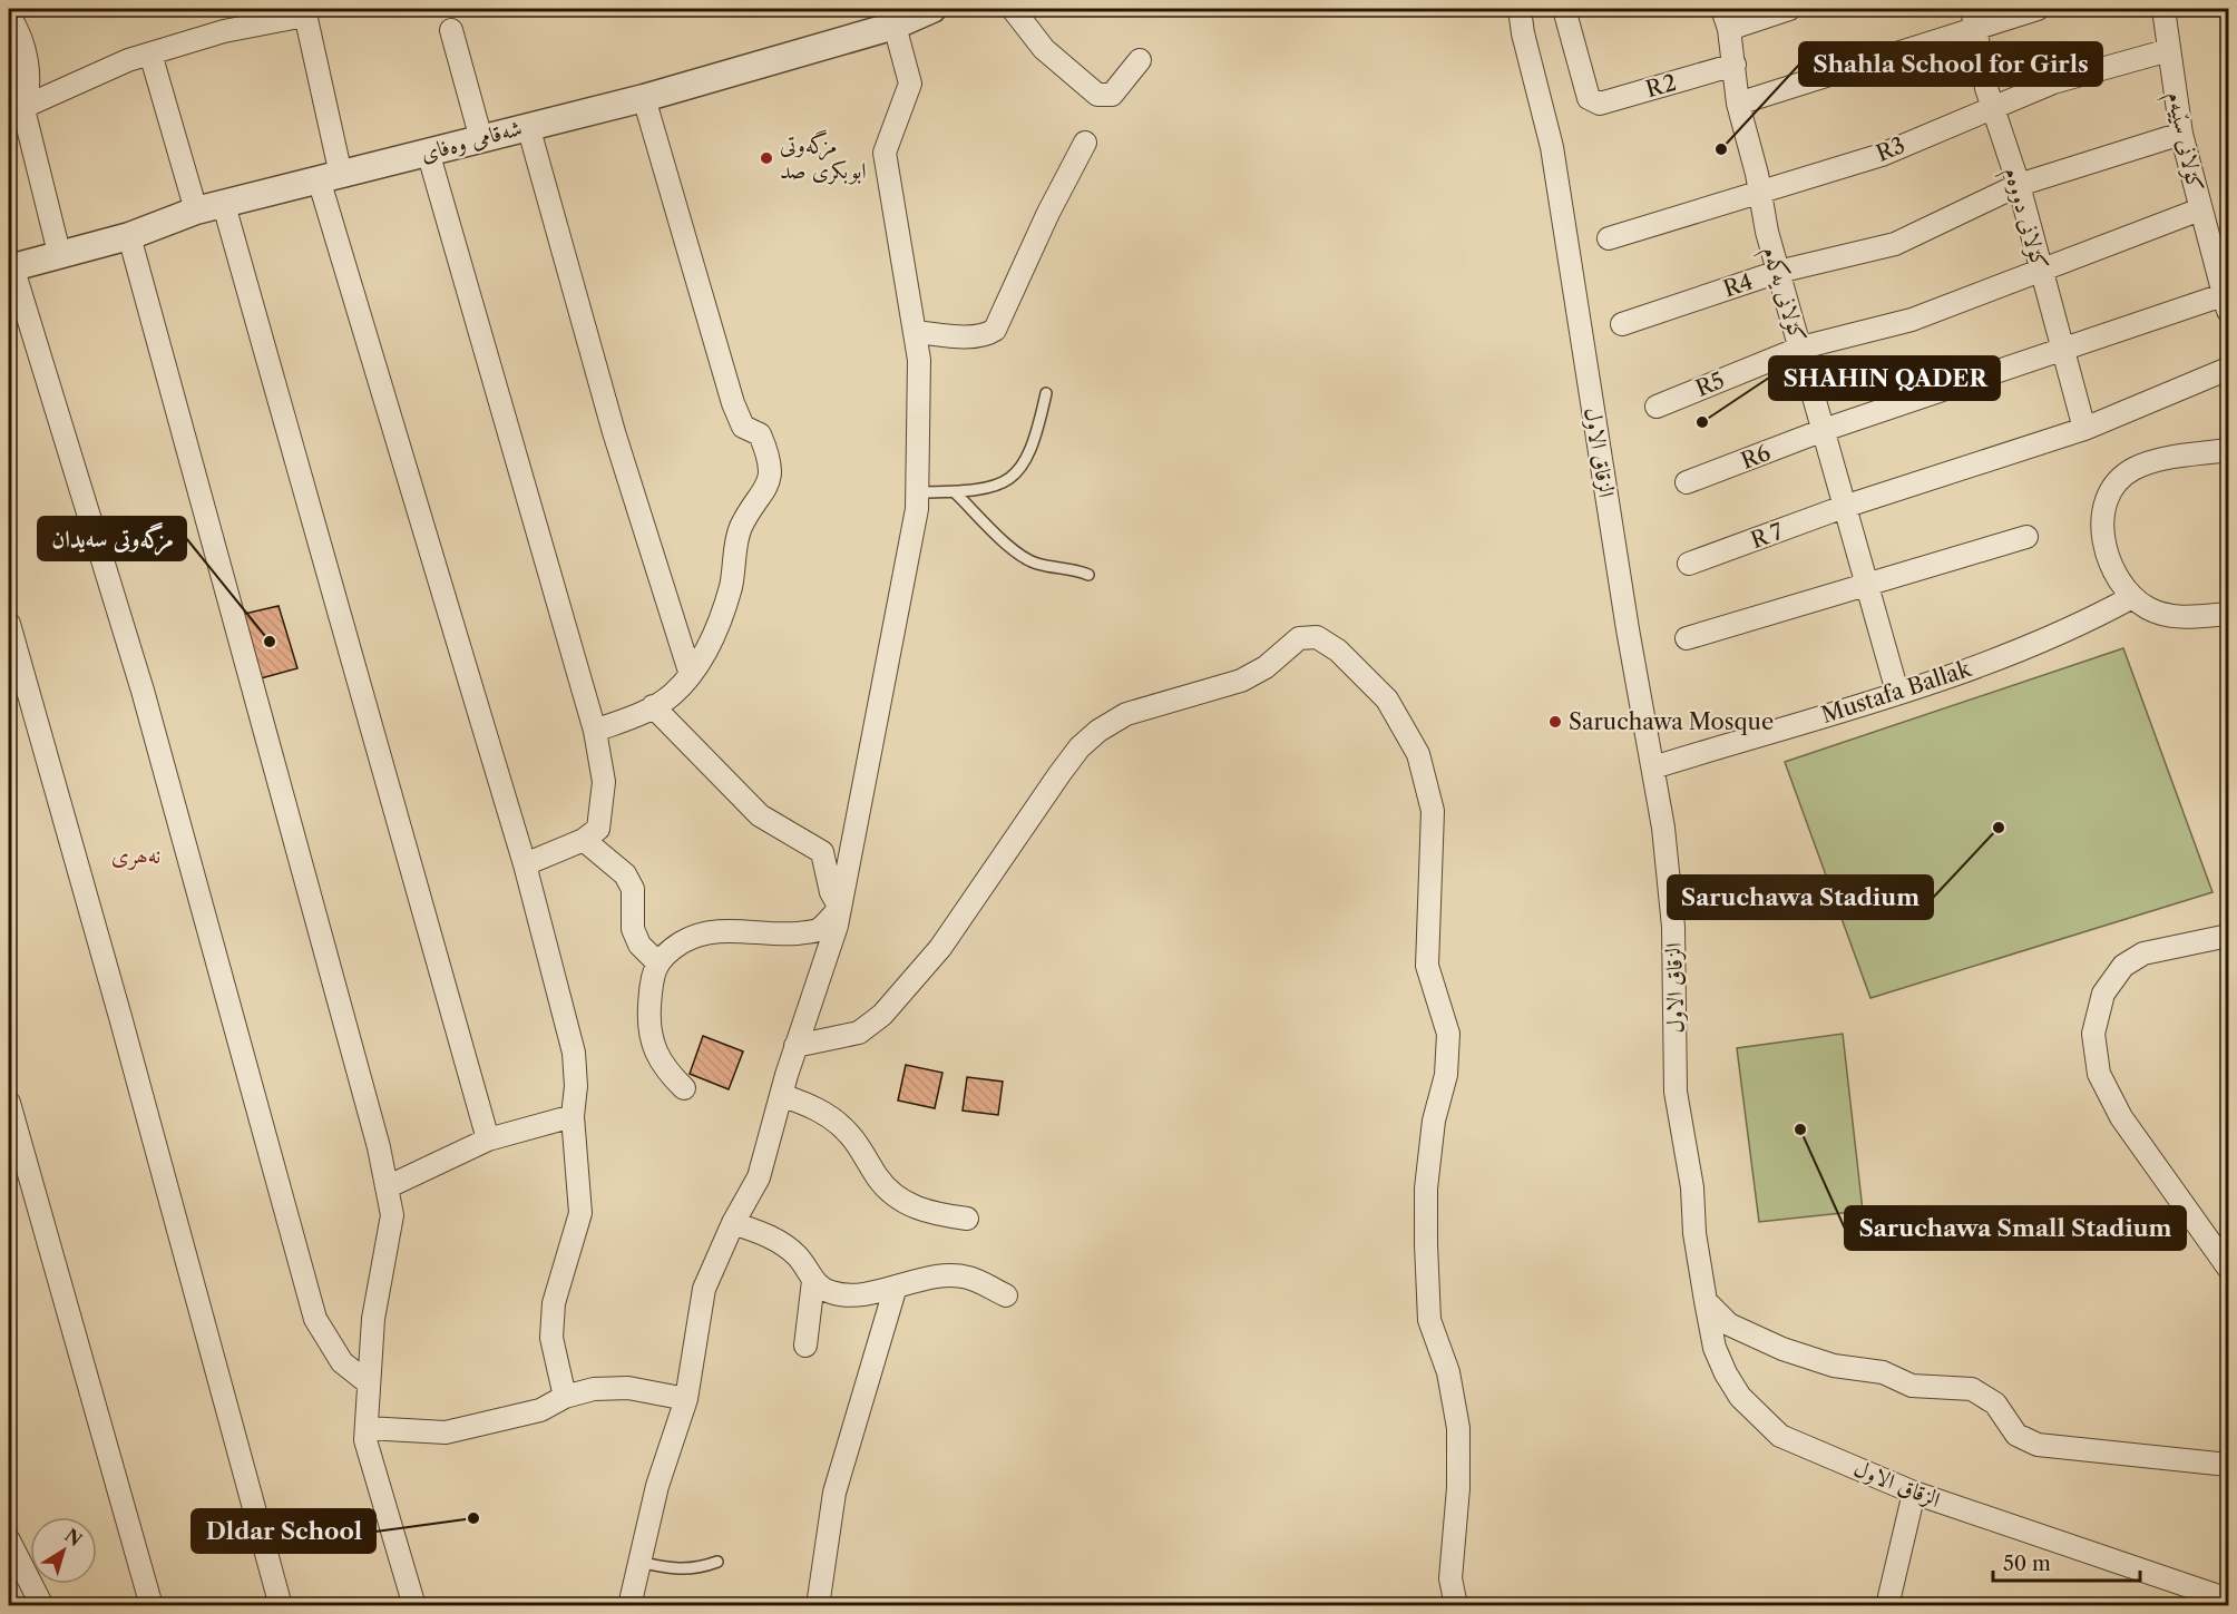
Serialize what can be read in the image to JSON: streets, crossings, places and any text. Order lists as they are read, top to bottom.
{
  "streets": {
    "street": [
      "R2",
      "شەقامی وەفای",
      "کۆلانی سێیەم",
      "R3",
      "کۆلانی دووەم",
      "R4",
      "کۆلانی یەکەم",
      "R5",
      "الزقاق الاول",
      "R6",
      "R 7",
      "Mustafa Ballak"
    ]
  },
  "crossings": [
    ["R2", "کۆلانی یەکەم"],
    ["کۆلانی سێیەم", "R3"],
    ["کۆلانی سێیەم", "R4"],
    ["کۆلانی سێیەم", "R5"],
    ["کۆلانی سێیەم", "R6"],
    ["R3", "کۆلانی دووەم"],
    ["R3", "کۆلانی یەکەم"],
    ["کۆلانی دووەم", "R4"],
    ["کۆلانی دووەم", "R5"],
    ["کۆلانی دووەم", "R6"],
    ["کۆلانی دووەم", "R 7"],
    ["R4", "کۆلانی یەکەم"],
    ["کۆلانی یەکەم", "R5"],
    ["کۆلانی یەکەم", "R6"],
    ["کۆلانی یەکەم", "R 7"],
    ["کۆلانی یەکەم", "Mustafa Ballak"],
    ["الزقاق الاول", "Mustafa Ballak"]
  ],
  "districts": ["نەھری"],
  "places": [
    "Shahla School for Girls",
    "مزگەوتی ابوبکری صد",
    "SHAHIN QADER",
    "مزگەوتی سەیدان",
    "Saruchawa Mosque",
    "Saruchawa Stadium",
    "Saruchawa Small Stadium",
    "Dldar School"
  ],
  "scale_bar": "50 m",
  "north": "top right"
}
